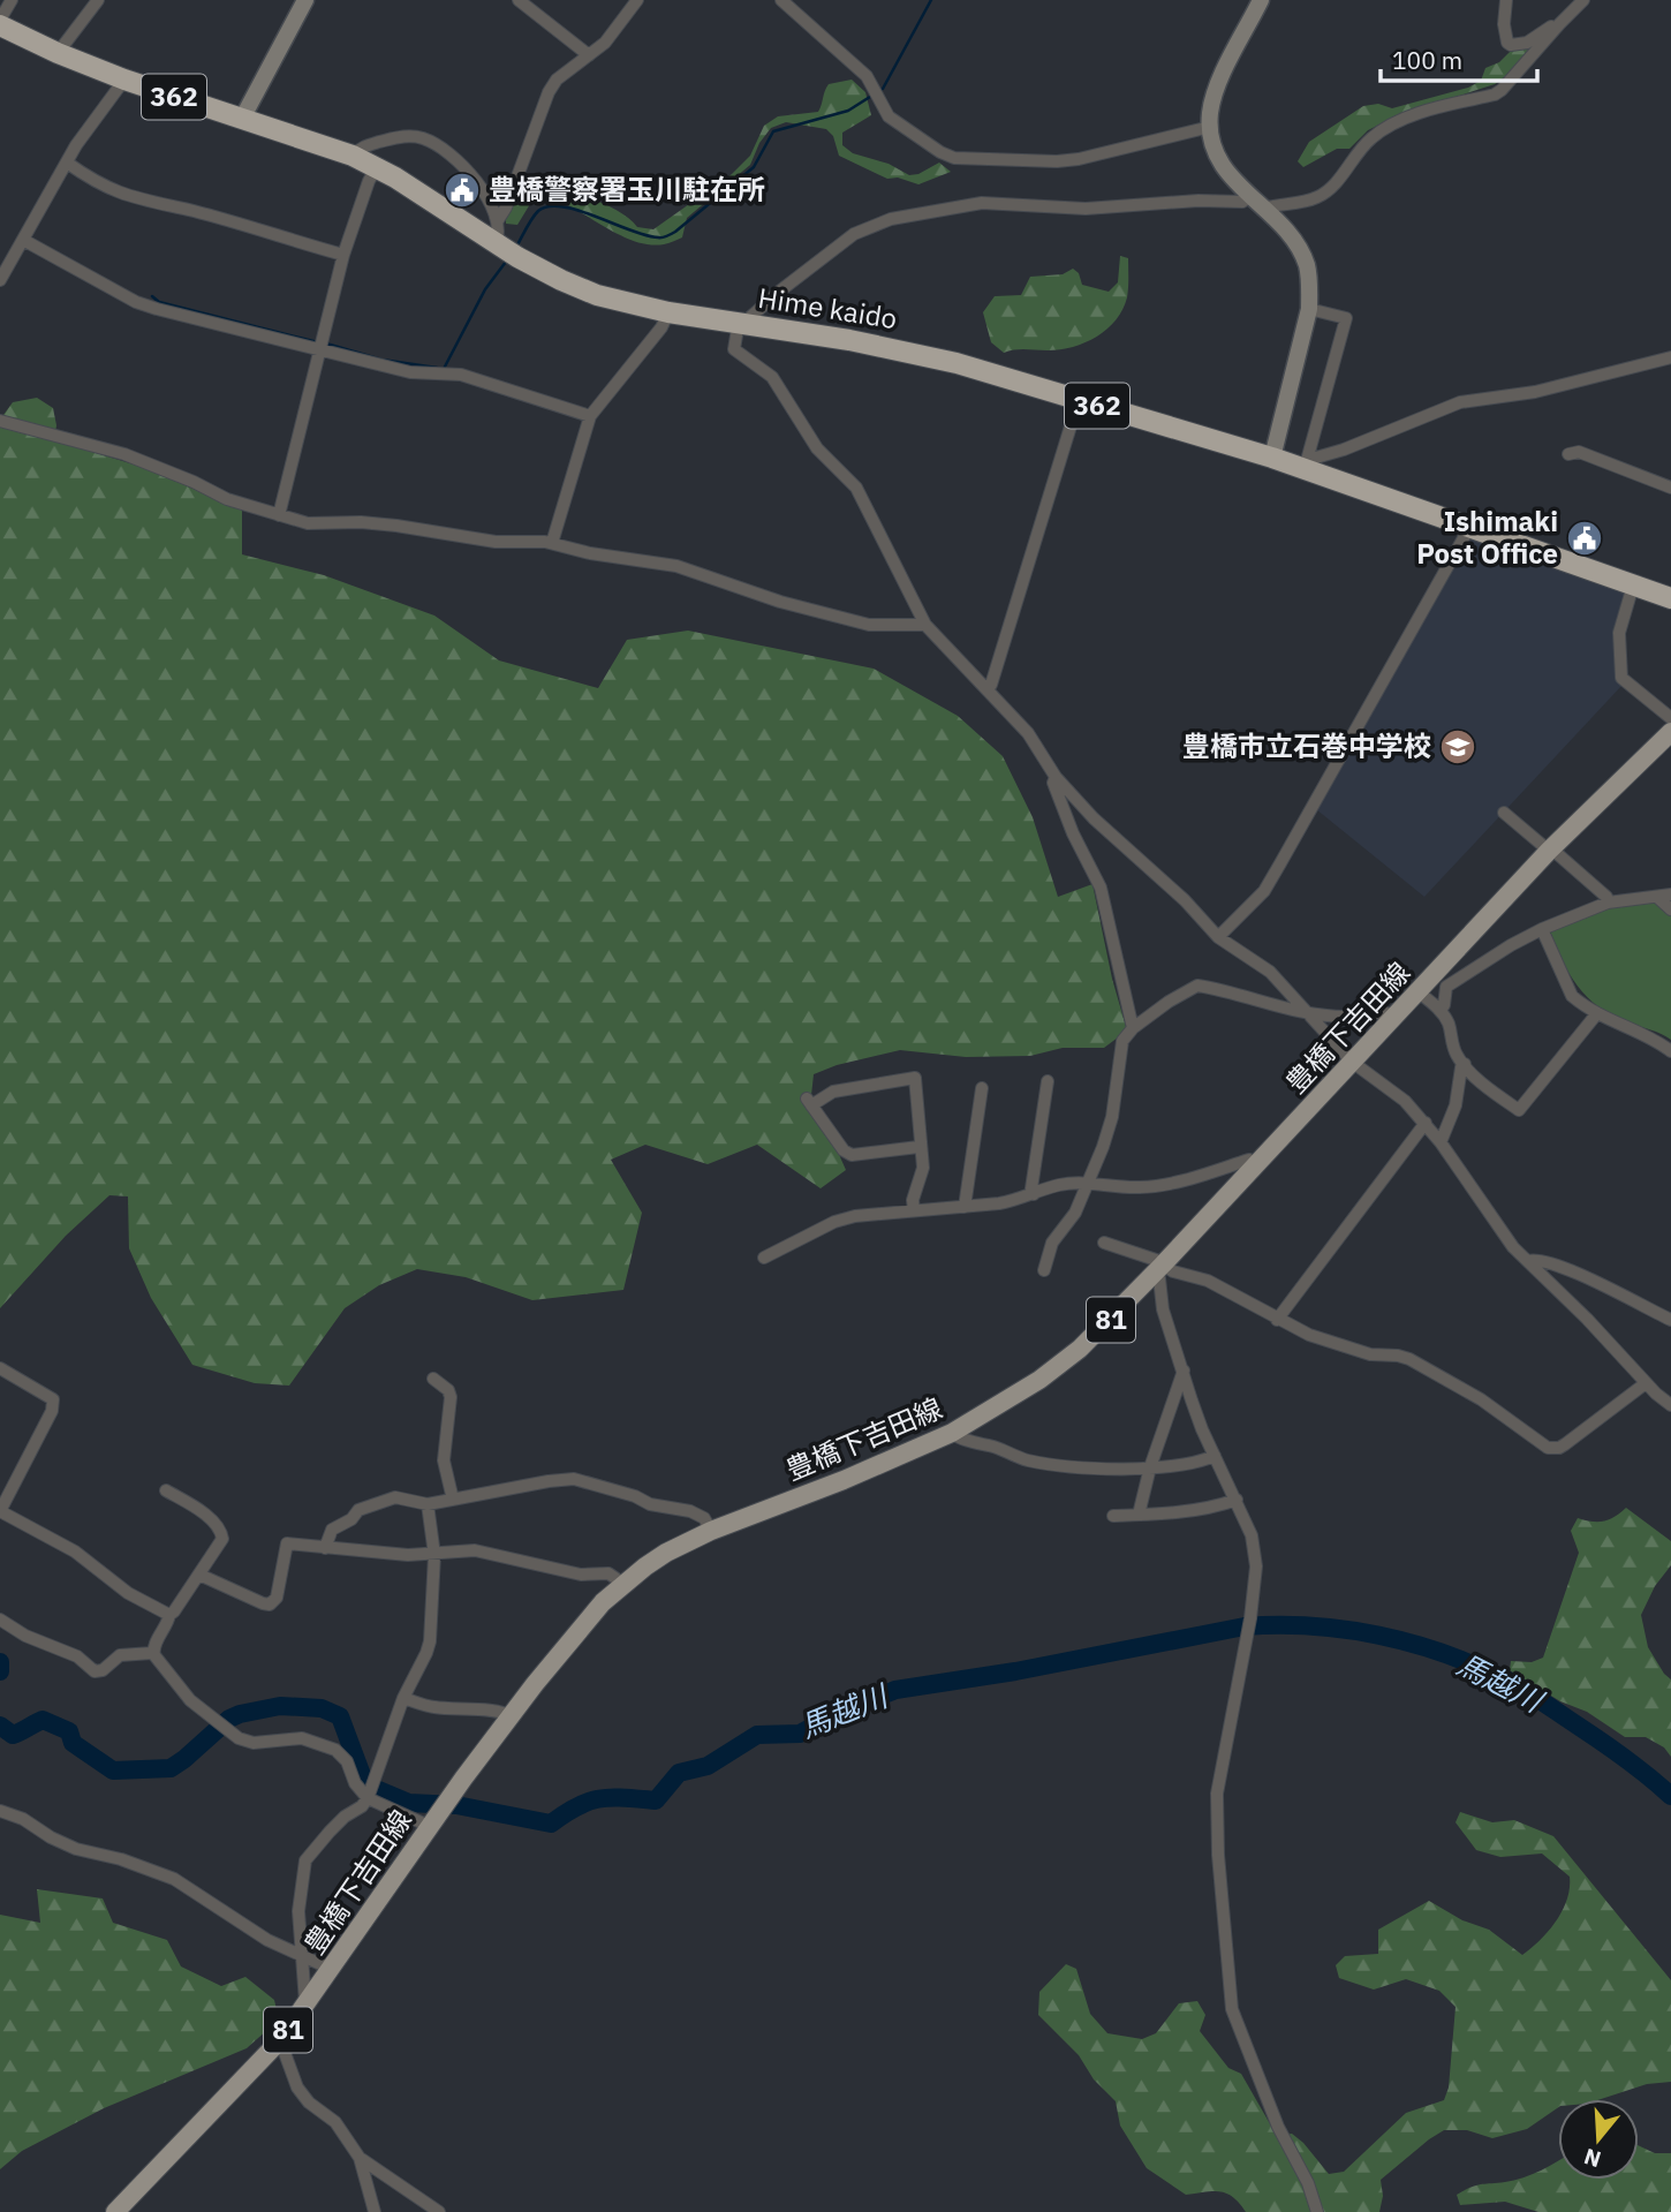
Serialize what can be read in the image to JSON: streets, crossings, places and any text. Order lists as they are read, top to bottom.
{
  "streets": {
    "highway": ["362", "Hime kaido"],
    "main road": ["豊橋下吉田線", "81"]
  },
  "water": ["馬越川"],
  "places": {
    "public building": ["豊橋警察署玉川駐在所", "Ishimaki Post Office"],
    "school or university": ["豊橋市立石巻中学校"]
  },
  "scale_bar": "100 m",
  "north": "bottom"
}
